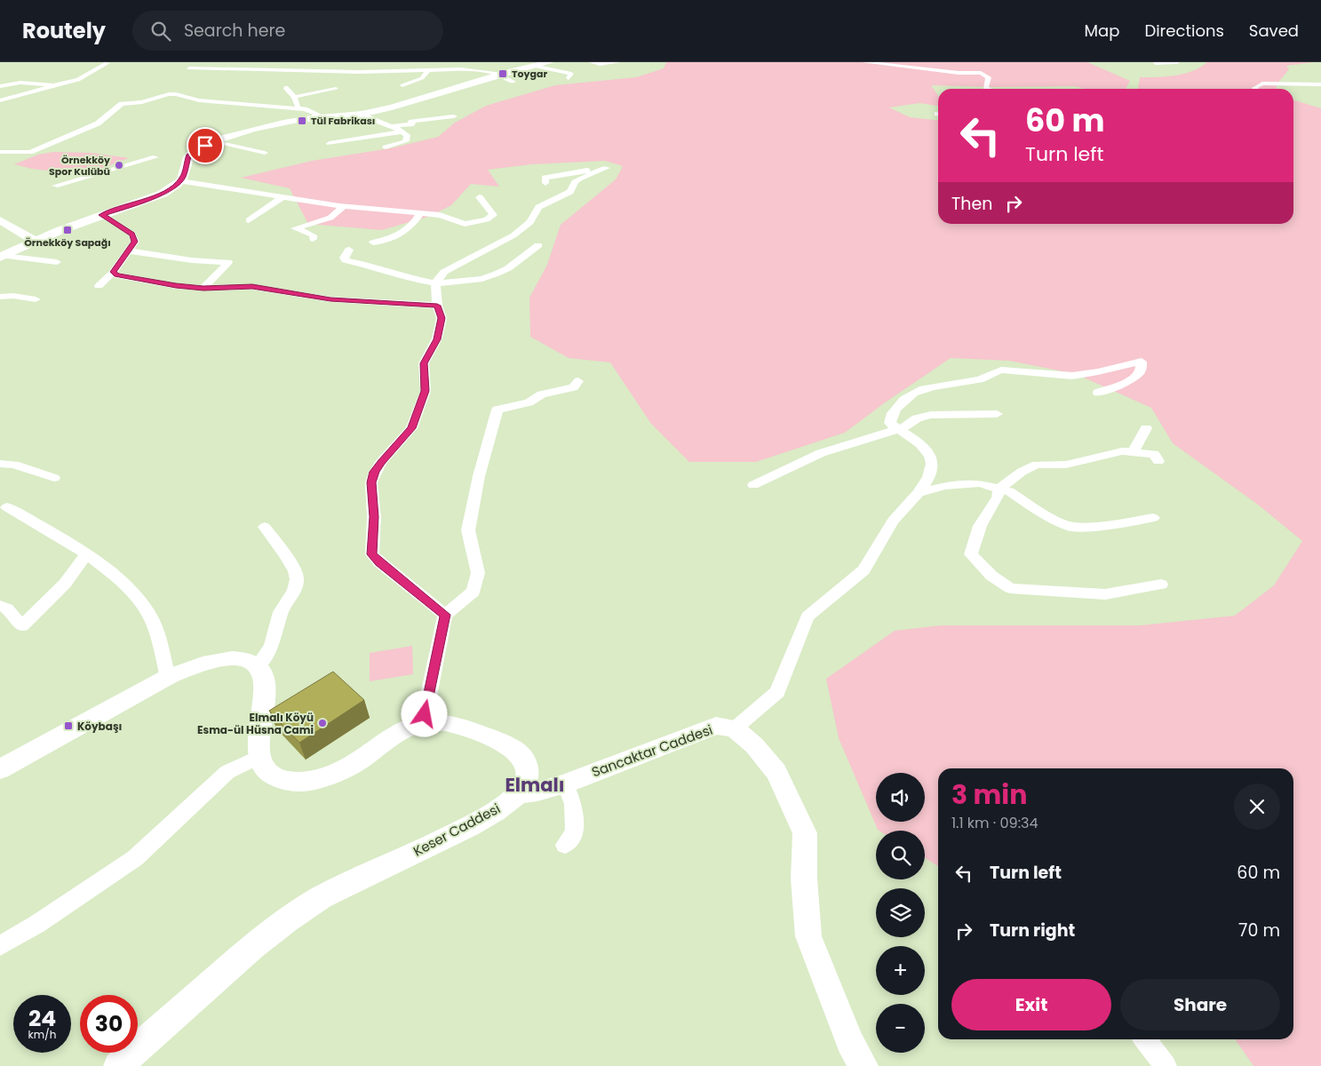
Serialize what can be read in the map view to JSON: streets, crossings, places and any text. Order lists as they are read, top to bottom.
{
  "streets": {
    "street": ["Sancaktar Caddesi", "Keser Caddesi"]
  },
  "crossings": [
    ["Sancaktar Caddesi", "Keser Caddesi"]
  ],
  "districts": ["Elmalı"],
  "places": {
    "transit": [
      "Toygar",
      "Tül Fabrikası",
      "Örnekköy Sapağı",
      "Köybaşı"
    ],
    "other": ["Örnekköy Spor Kulübü", "Elmalı Köyü Esma-ül Hüsna Cami"]
  },
  "page": {
    "header": "Routely",
    "search": "Search here",
    "nav": ["Map", "Directions", "Saved"],
    "turn": ["60 m", "Turn left"],
    "then": "Then",
    "heading": ["3 min", "1.1 km · 09:34"],
    "map_buttons": ["+", "−"],
    "list": [
      {
        "name": "Turn left",
        "value": "60 m"
      },
      {
        "name": "Turn right",
        "value": "70 m"
      }
    ],
    "buttons": ["Exit", "Share"],
    "speed": "24 km/h",
    "limit": "30"
  }
}
